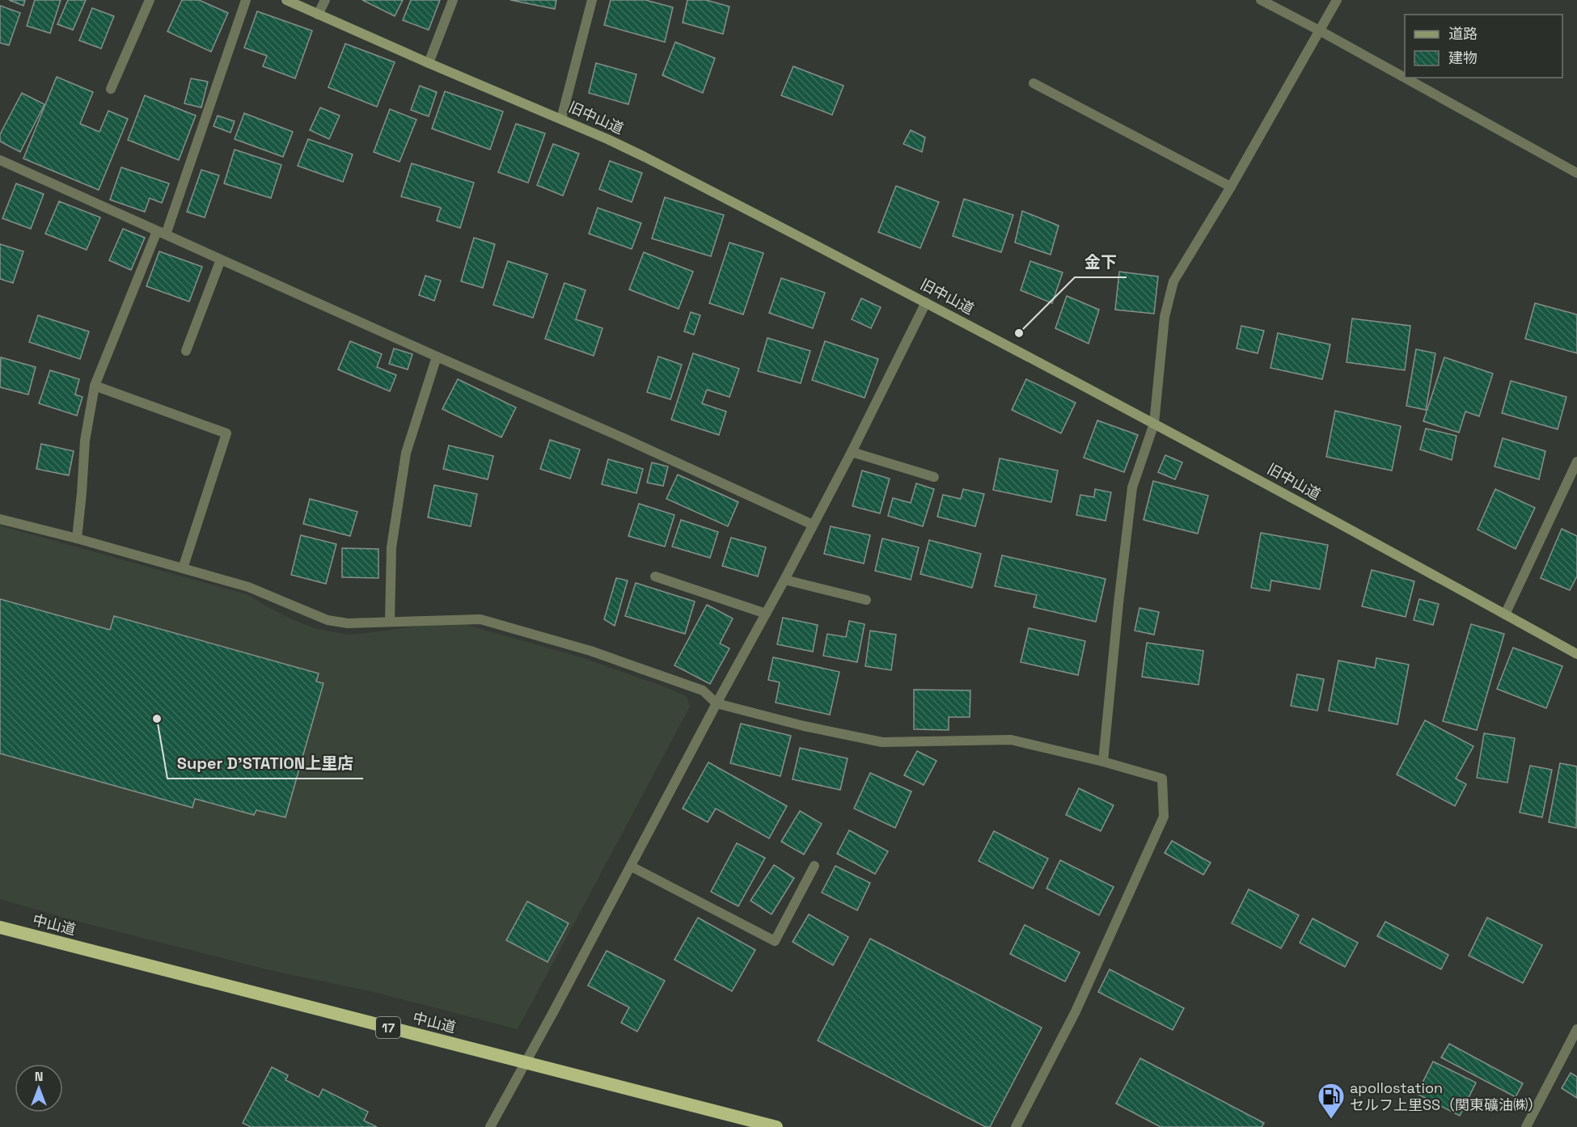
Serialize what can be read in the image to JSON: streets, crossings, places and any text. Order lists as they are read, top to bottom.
{
  "streets": {
    "highway": ["中山道", "17"],
    "main road": ["旧中山道"]
  },
  "places": {
    "other": ["金下", "Super D'STATION上里店"],
    "fuel station": ["apollostation セルフ上里SS（関東礦油㈱）"]
  },
  "legend": ["道路", "建物"],
  "north": "top"
}
